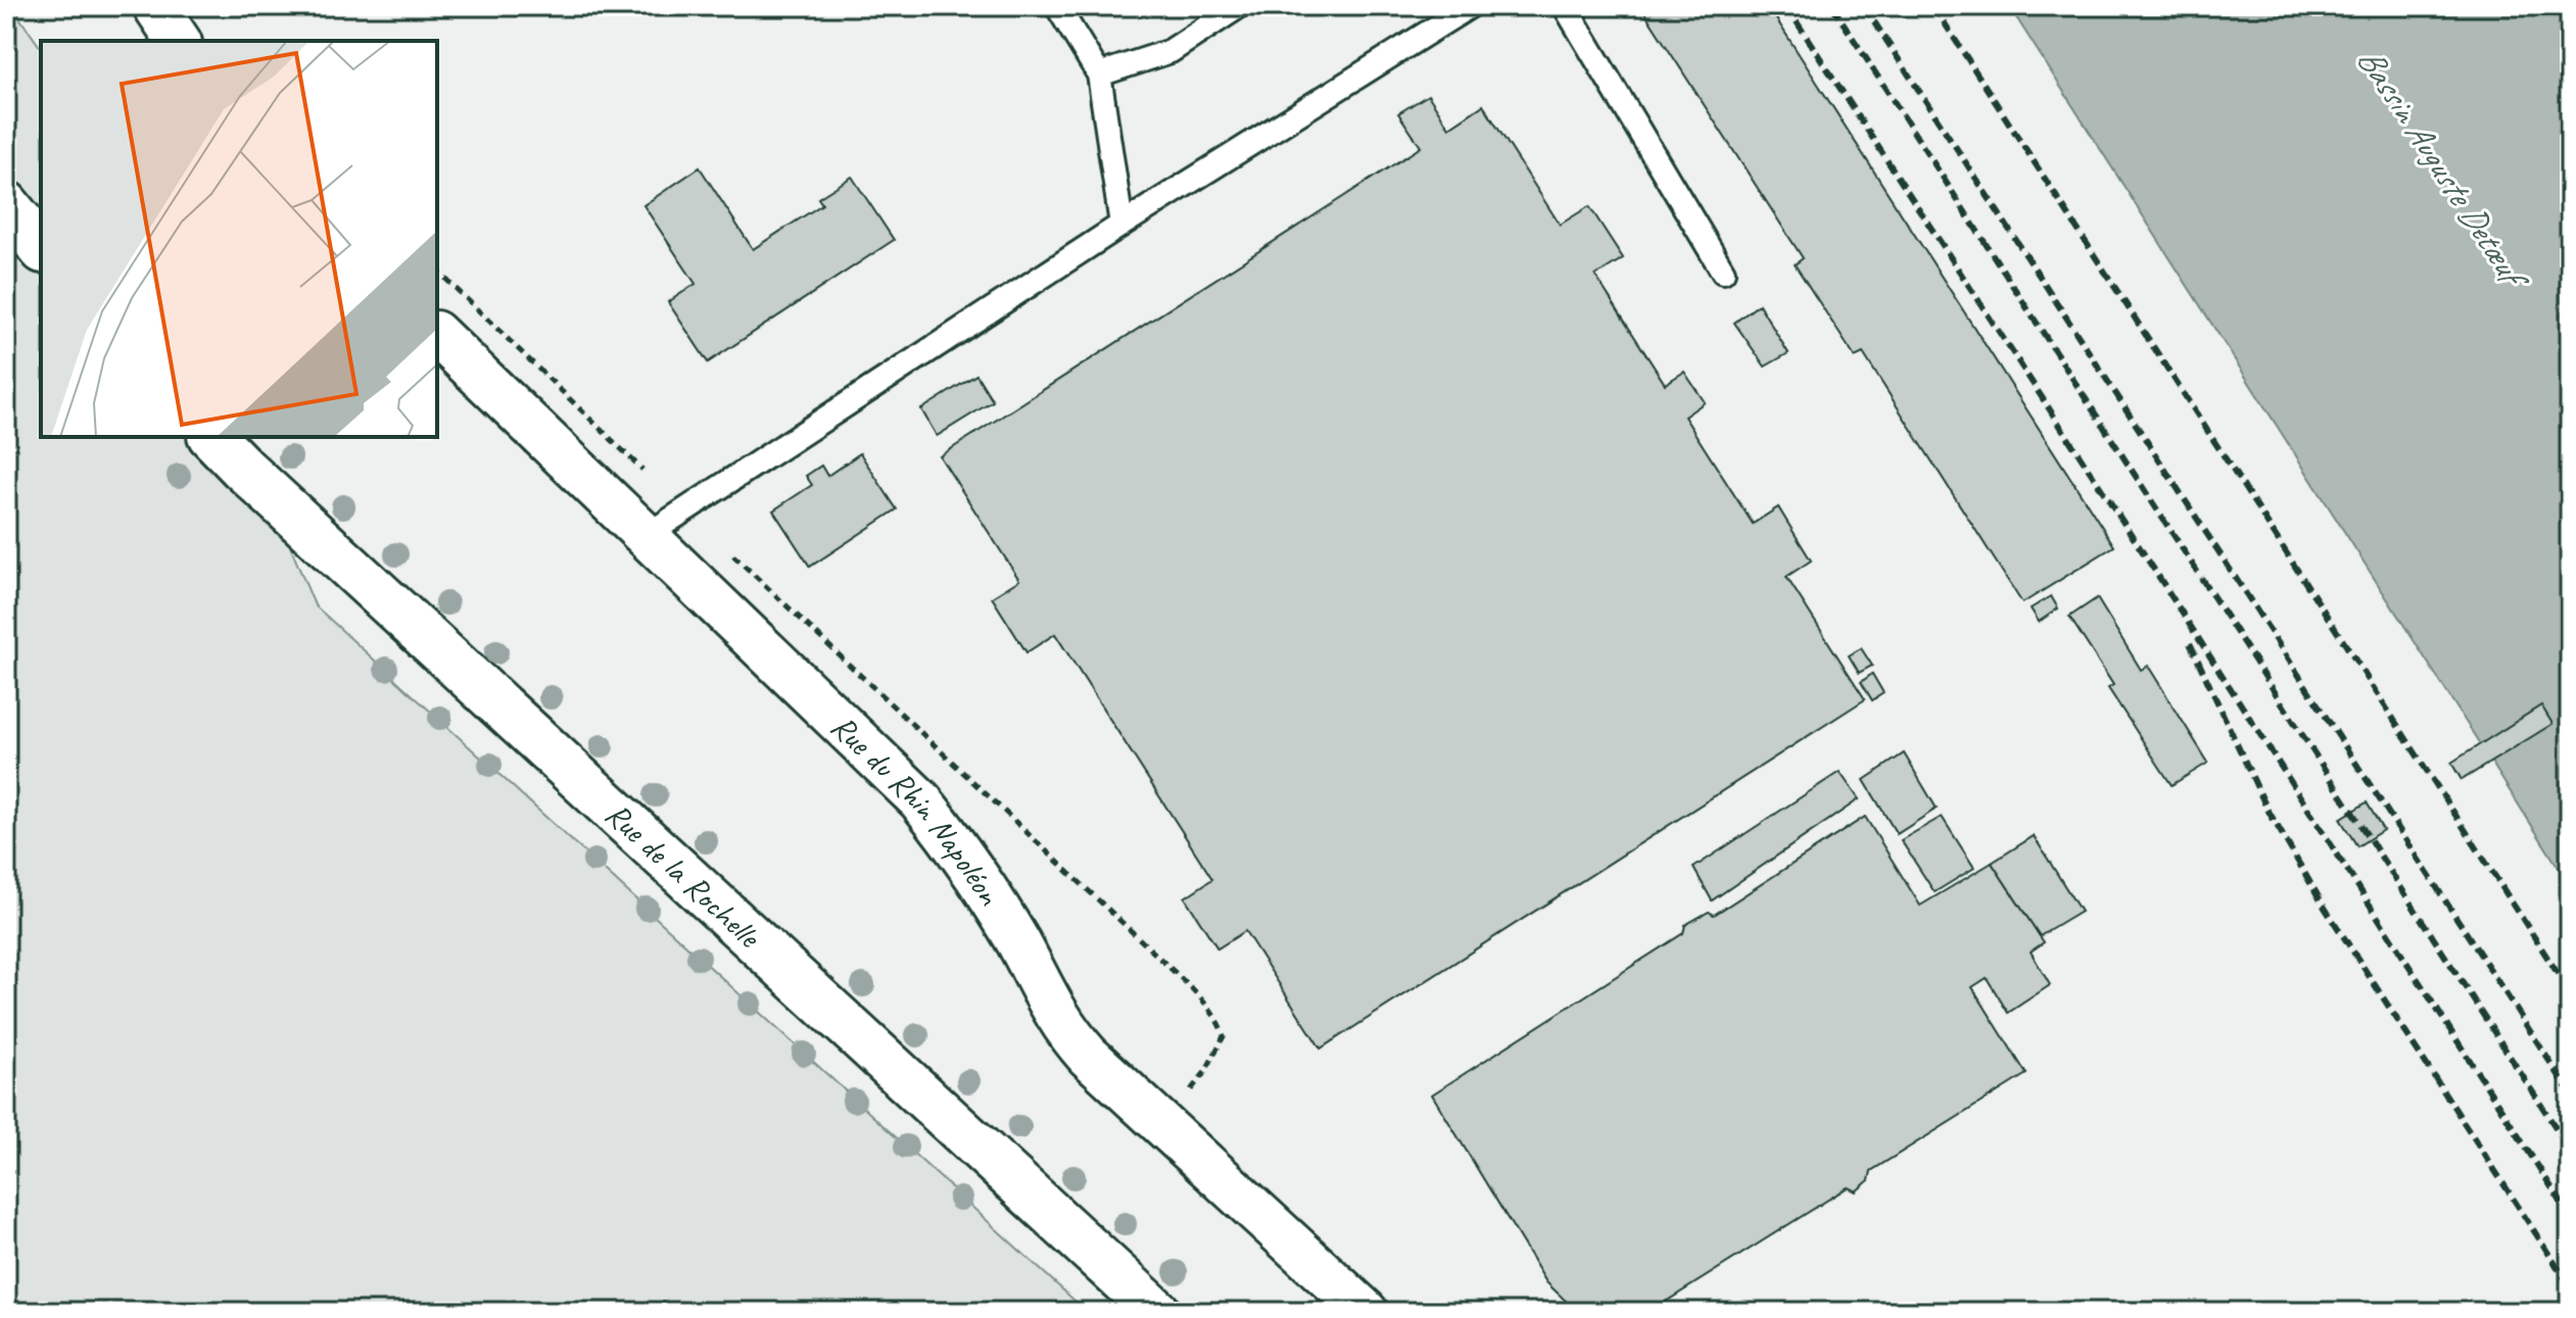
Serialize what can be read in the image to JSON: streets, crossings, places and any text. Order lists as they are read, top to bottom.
{
  "streets": {
    "main road": ["Rue de la Rochelle"],
    "street": ["Rue du Rhin Napoléon"]
  },
  "water": ["Bassin Auguste Detœuf"]
}
